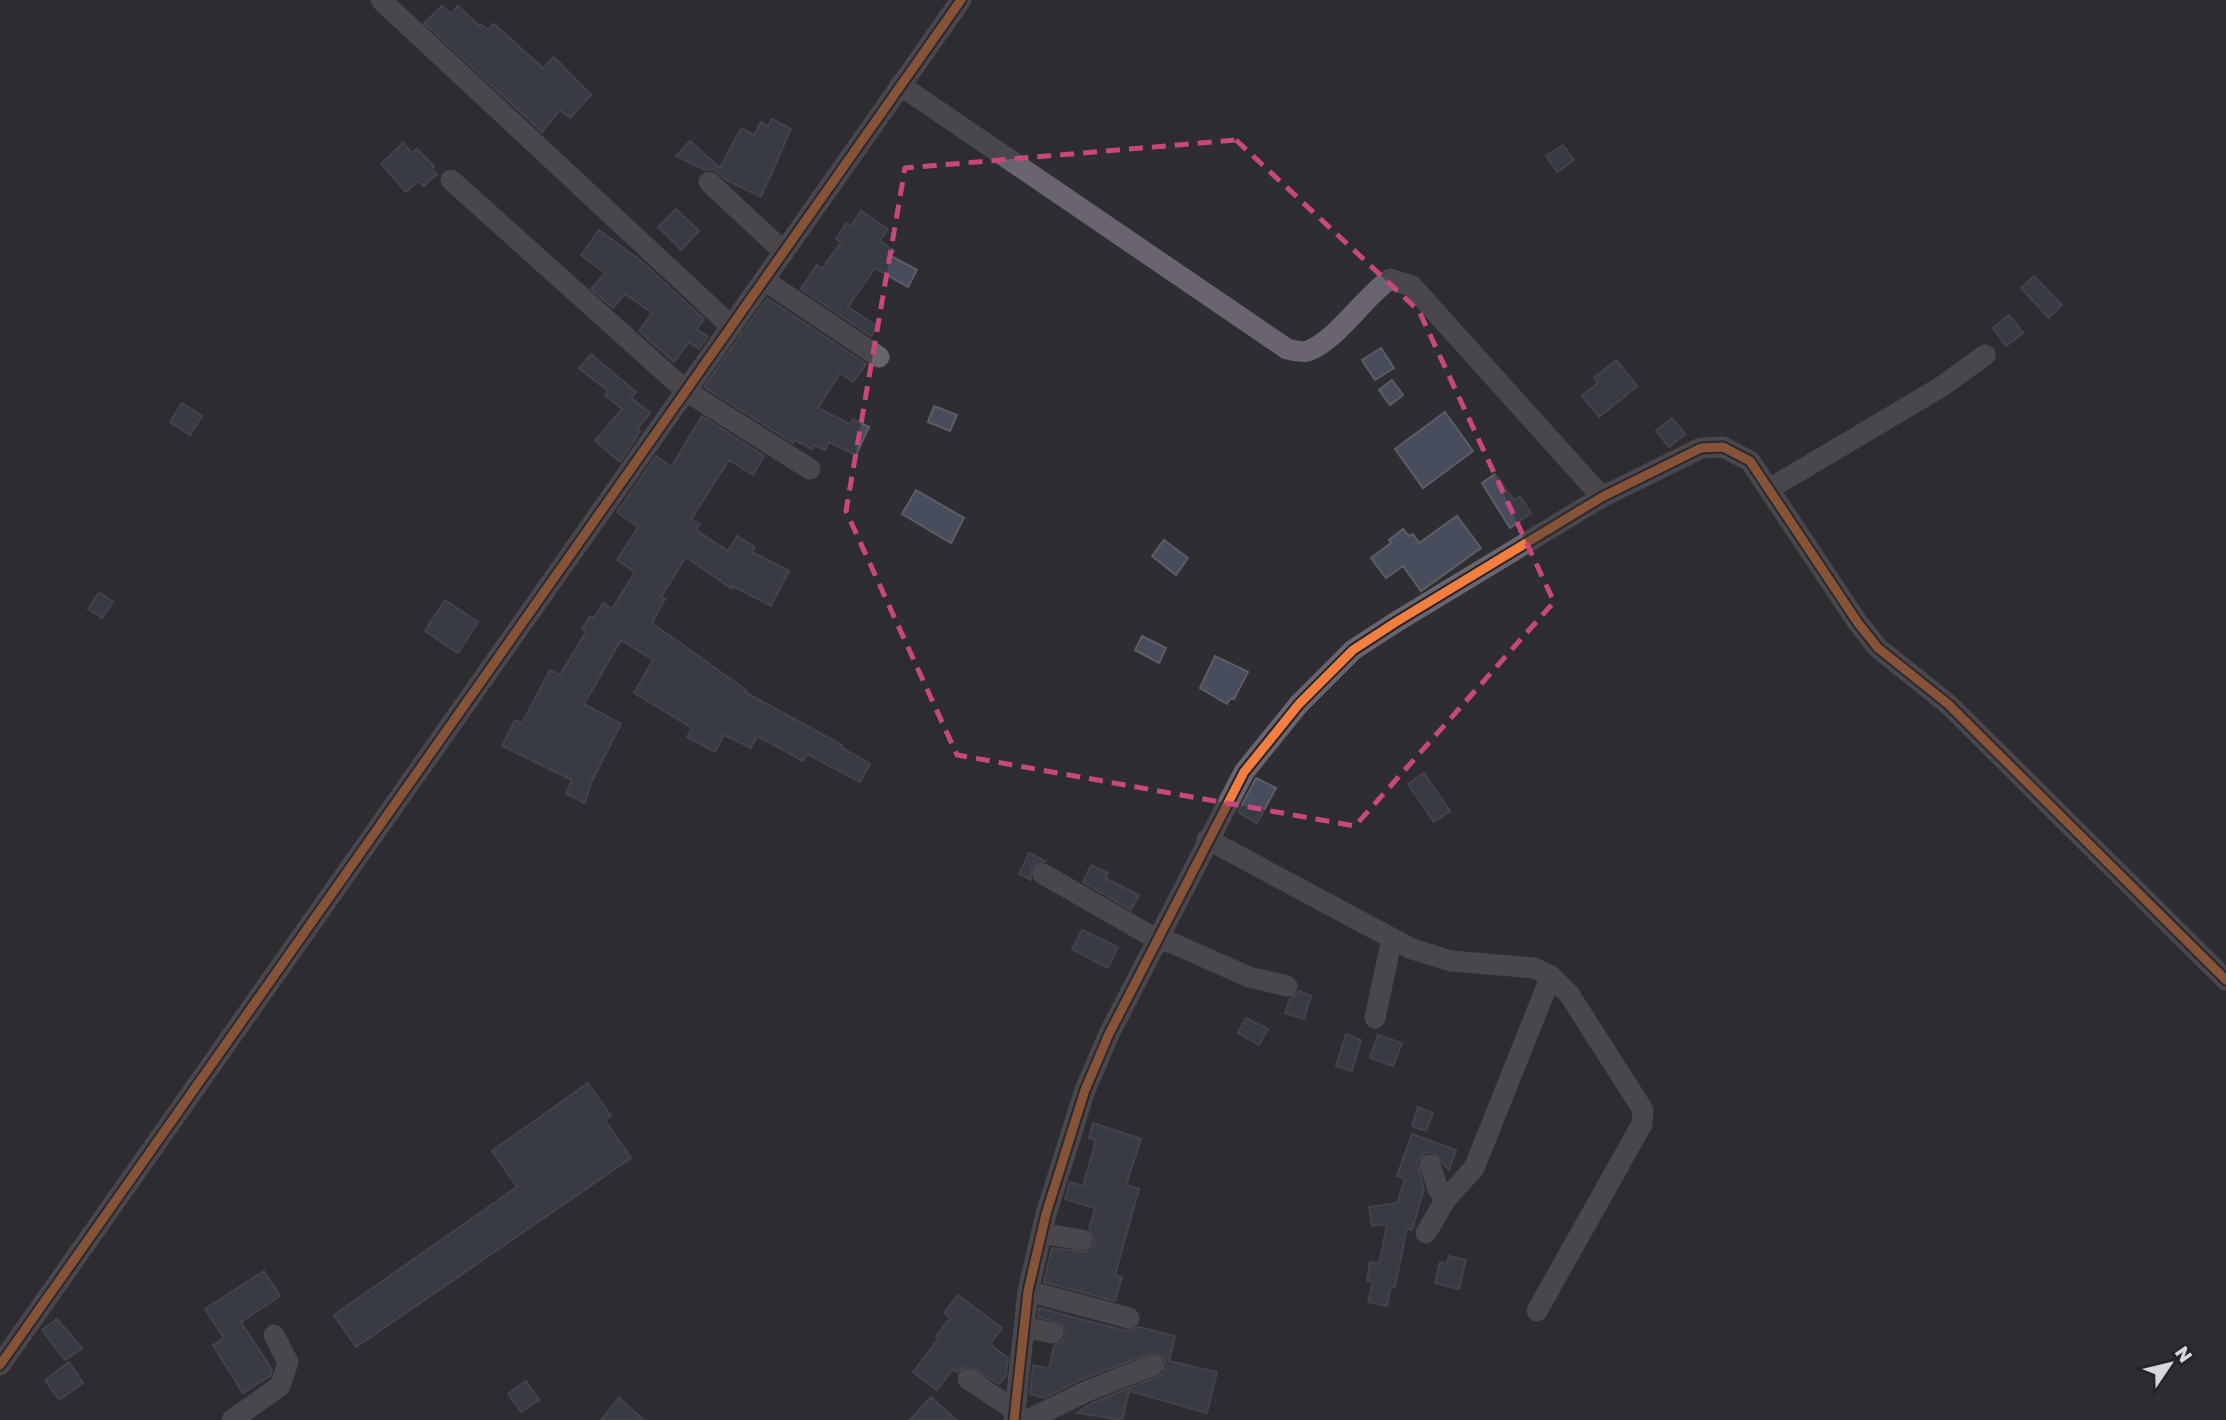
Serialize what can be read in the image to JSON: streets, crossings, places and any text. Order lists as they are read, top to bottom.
{
  "north": "top right"
}
